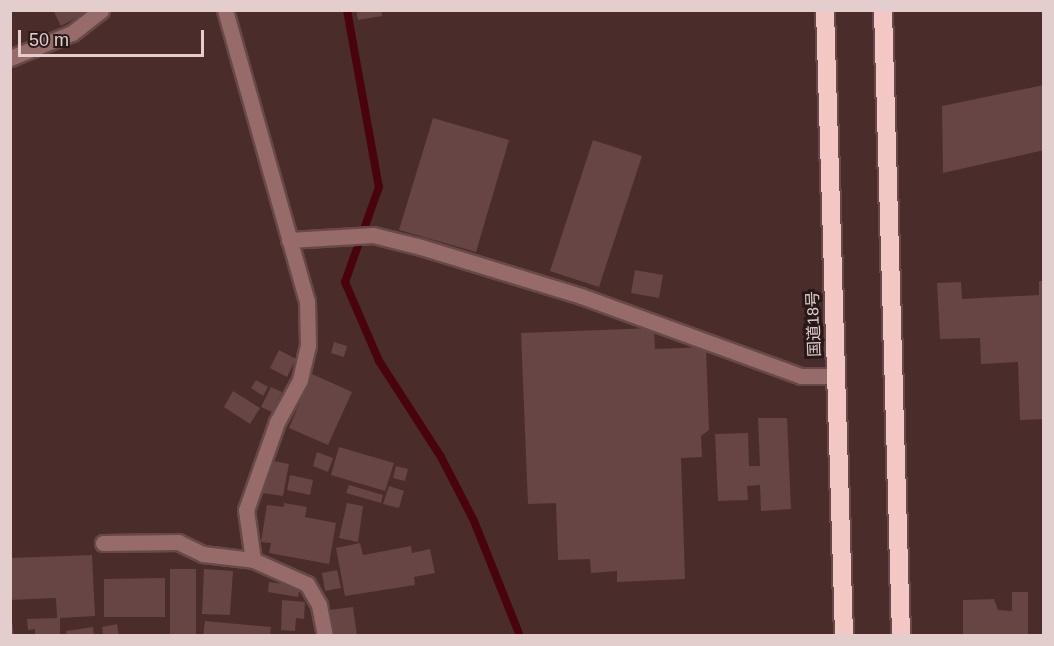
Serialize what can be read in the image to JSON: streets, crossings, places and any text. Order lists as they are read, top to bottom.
{
  "streets": {
    "highway": ["国道18号"]
  },
  "scale_bar": "50 m"
}
